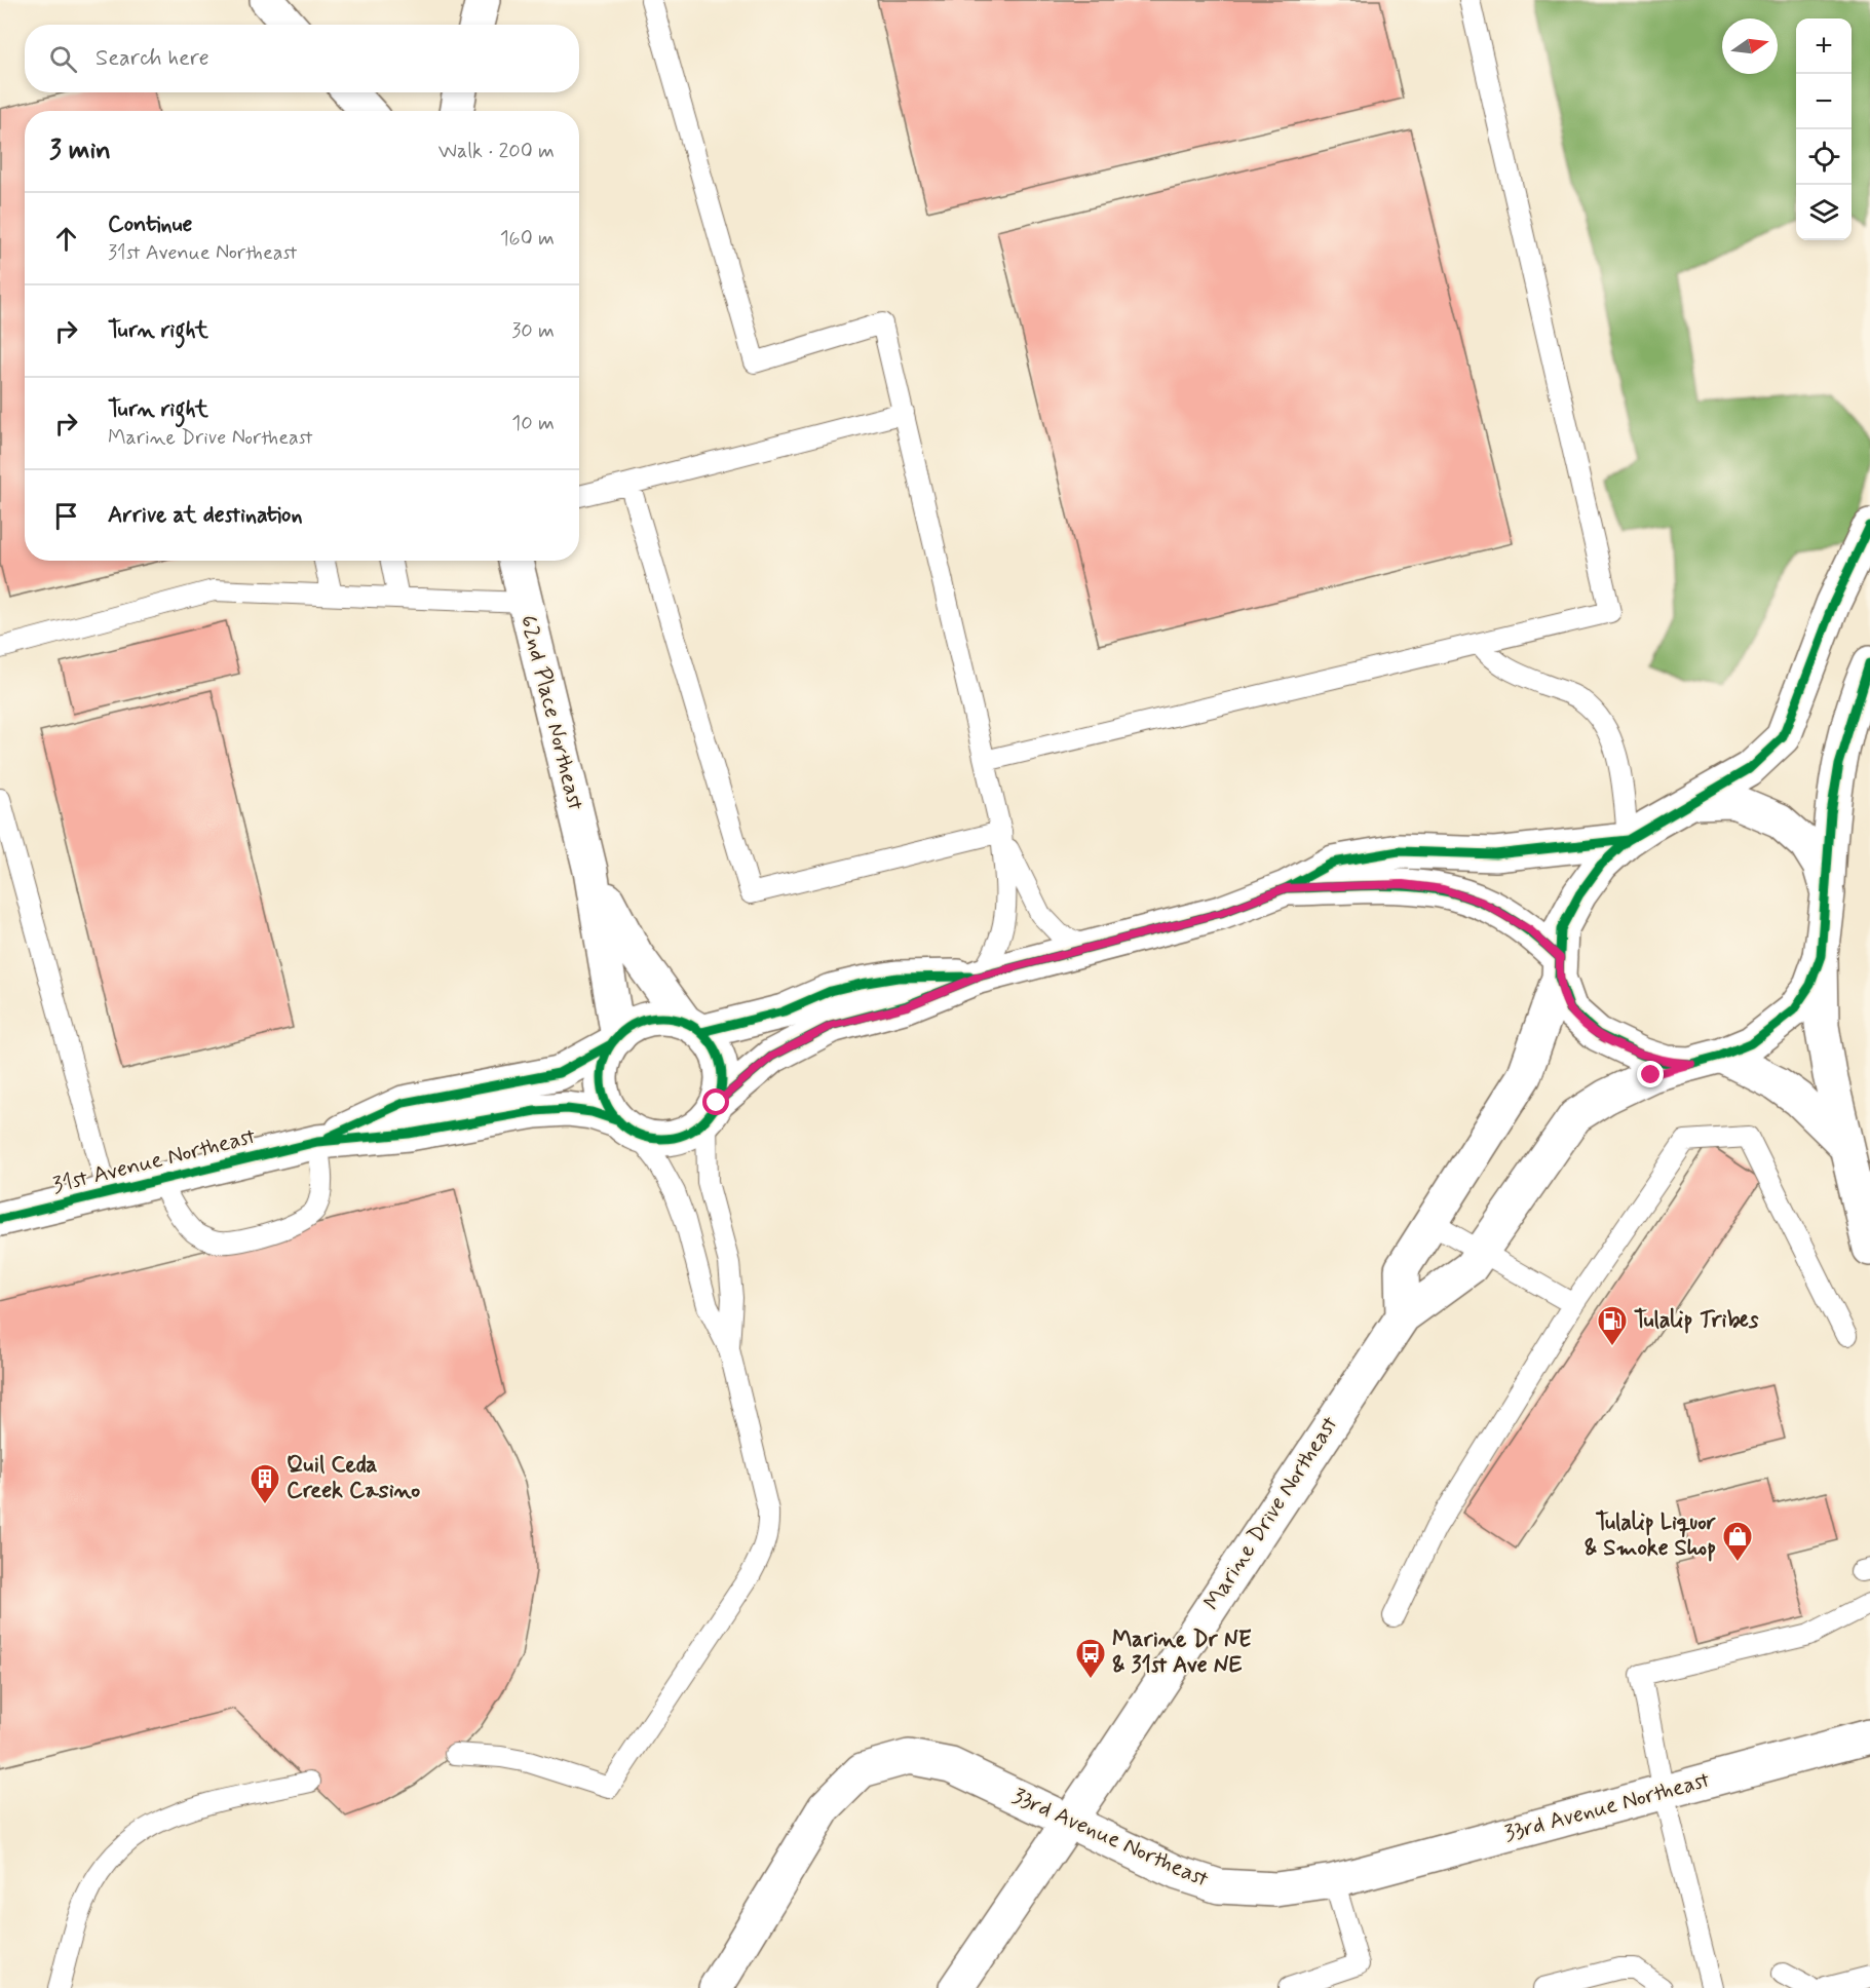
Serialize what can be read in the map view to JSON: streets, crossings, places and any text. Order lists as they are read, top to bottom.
{
  "streets": {
    "street": [
      "62nd Place Northeast",
      "31st Avenue Northeast",
      "Marine Drive Northeast",
      "33rd Avenue Northeast"
    ]
  },
  "crossings": [
    ["62nd Place Northeast", "31st Avenue Northeast"],
    ["Marine Drive Northeast", "33rd Avenue Northeast"]
  ],
  "places": {
    "fuel station": ["Tulalip Tribes"],
    "building": ["Quil Ceda Creek Casino"],
    "shop": ["Tulalip Liquor & Smoke Shop"],
    "bus stop": ["Marine Dr NE & 31st Ave NE"]
  },
  "north": "right",
  "page": {
    "map_buttons": ["+", "−"],
    "search": "Search here",
    "heading": ["3 min", "Walk · 200 m"],
    "list": [
      ["Continue", "31st Avenue Northeast", "160 m"],
      ["Turn right", "30 m"],
      ["Turn right", "Marine Drive Northeast", "10 m"],
      "Arrive at destination"
    ]
  }
}
